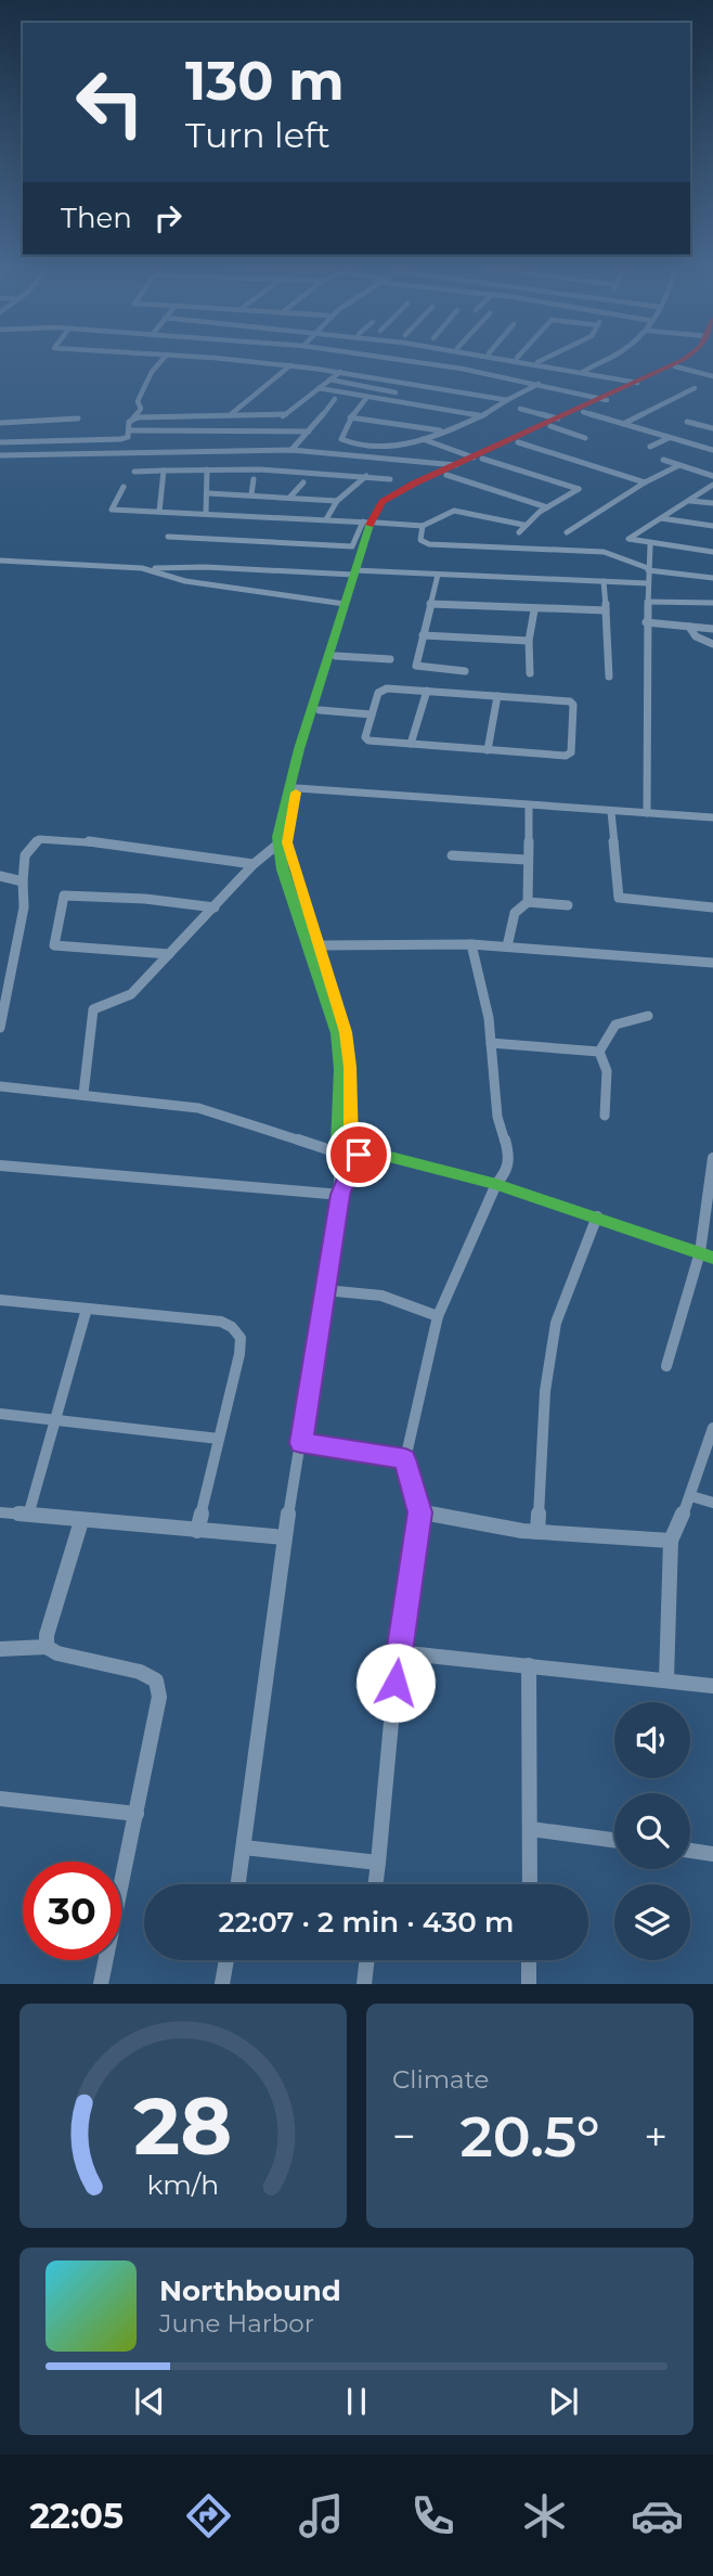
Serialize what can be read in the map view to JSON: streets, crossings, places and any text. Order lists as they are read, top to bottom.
{
  "page": {
    "turn": ["130 m", "Turn left"],
    "then": "Then",
    "limit": "30",
    "trip": "22:07 · 2 min · 430 m",
    "tile": "Climate",
    "heat": ["−", "20.5°", "+"],
    "song": ["Northbound", "June Harbor"],
    "tabs": "22:05",
    "gauge": ["28", "km/h"]
  }
}
